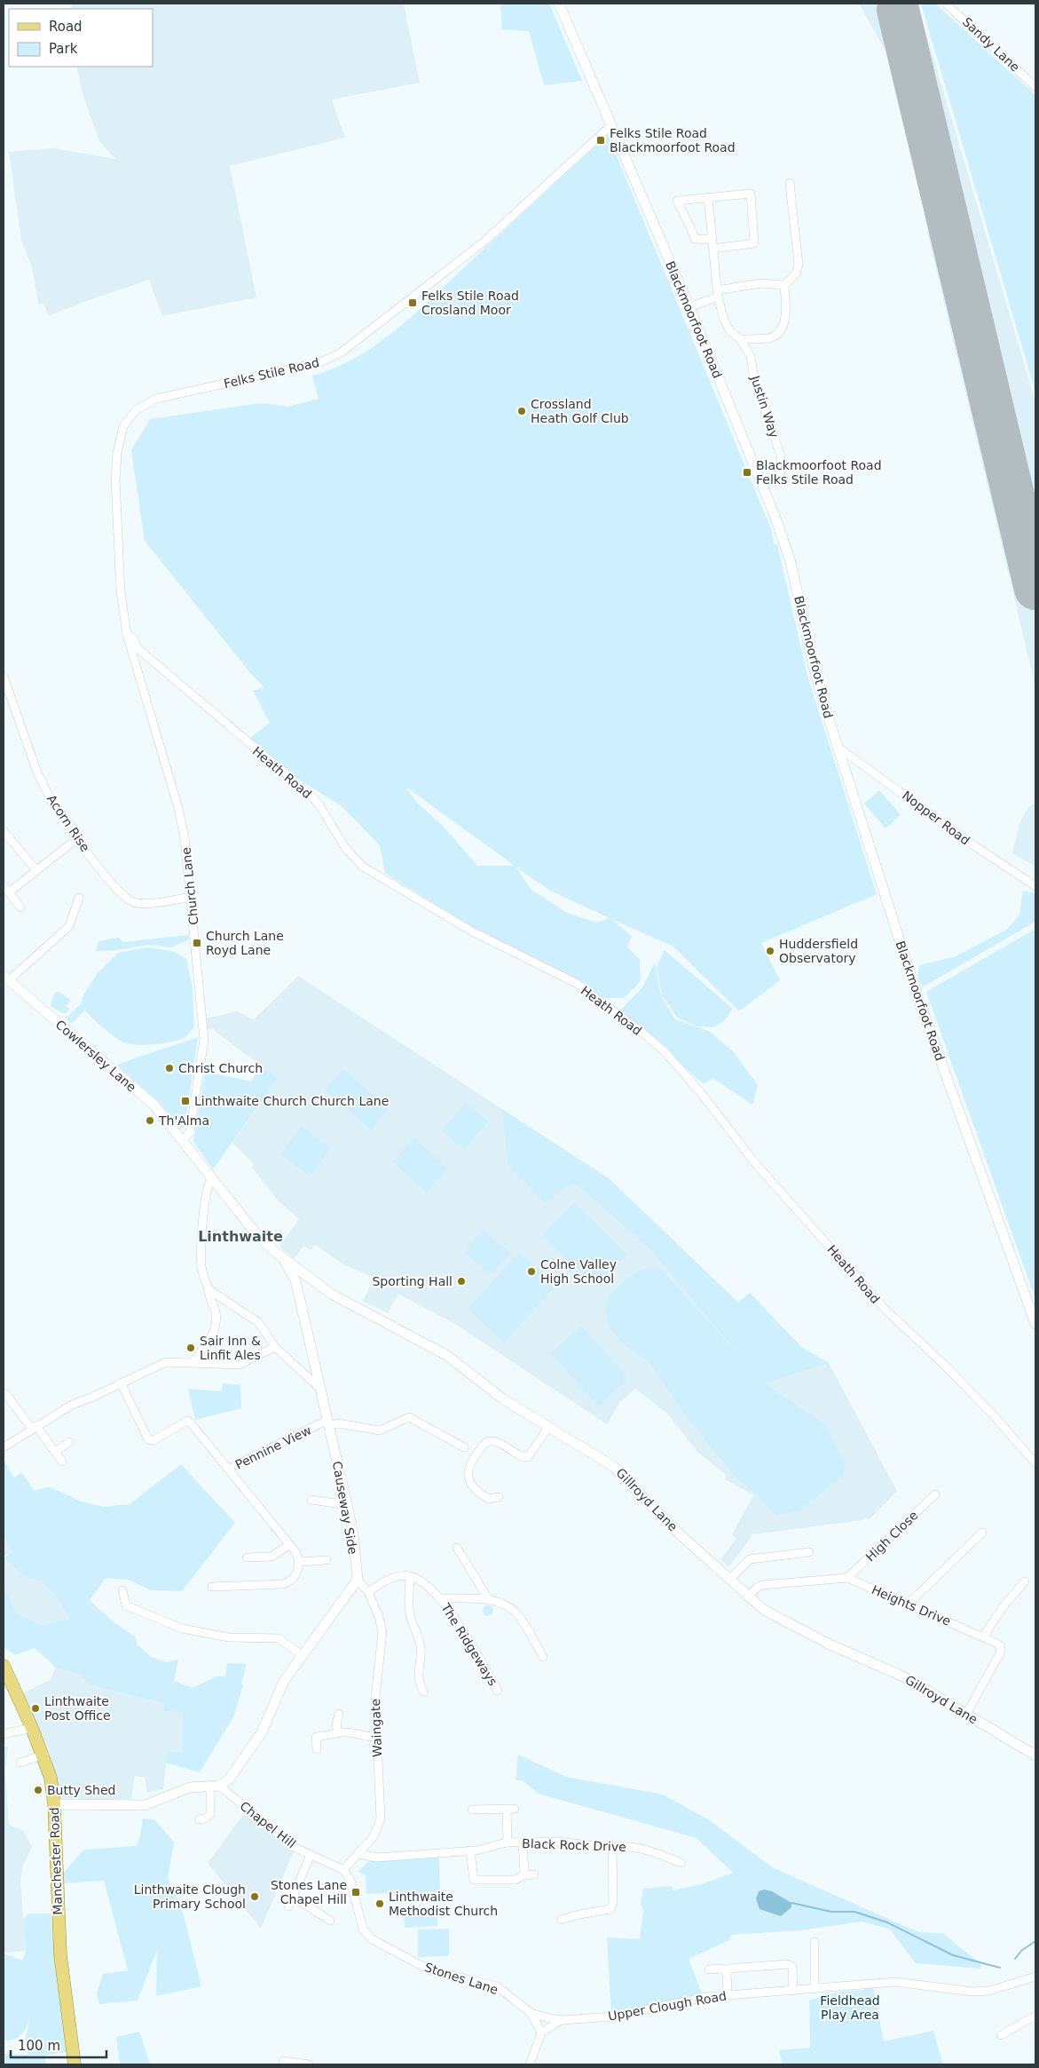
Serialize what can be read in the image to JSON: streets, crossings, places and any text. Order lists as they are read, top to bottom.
{
  "streets": {
    "main road": ["Manchester Road"],
    "street": [
      "Sandy Lane",
      "Blackmoorfoot Road",
      "Felks Stile Road",
      "Justin Way",
      "Heath Road",
      "Nopper Road",
      "Acorn Rise",
      "Church Lane",
      "Cowlersley Lane",
      "Pennine View",
      "Gillroyd Lane",
      "Causeway Side",
      "High Close",
      "Heights Drive",
      "The Ridgeways",
      "Waingate",
      "Chapel Hill",
      "Black Rock Drive",
      "Stones Lane",
      "Upper Clough Road"
    ]
  },
  "crossings": [
    ["Blackmoorfoot Road", "Felks Stile Road"],
    ["Blackmoorfoot Road", "Nopper Road"],
    ["Felks Stile Road", "Heath Road"],
    ["Felks Stile Road", "Church Lane"],
    ["Heath Road", "Church Lane"],
    ["Acorn Rise", "Church Lane"],
    ["Church Lane", "Cowlersley Lane"],
    ["Cowlersley Lane", "Gillroyd Lane"],
    ["Pennine View", "Causeway Side"],
    ["Gillroyd Lane", "Causeway Side"],
    ["Gillroyd Lane", "Heights Drive"],
    ["Causeway Side", "Waingate"],
    ["High Close", "Heights Drive"],
    ["Waingate", "Chapel Hill"],
    ["Waingate", "Black Rock Drive"],
    ["Waingate", "Stones Lane"],
    ["Chapel Hill", "Stones Lane"],
    ["Stones Lane", "Upper Clough Road"]
  ],
  "districts": ["Linthwaite"],
  "parks": ["Fieldhead Play Area"],
  "places": {
    "transit": [
      "Felks Stile Road Blackmoorfoot Road",
      "Felks Stile Road Crosland Moor",
      "Blackmoorfoot Road Felks Stile Road",
      "Church Lane Royd Lane",
      "Linthwaite Church Church Lane",
      "Stones Lane Chapel Hill"
    ],
    "other": [
      "Crossland Heath Golf Club",
      "Huddersfield Observatory",
      "Christ Church",
      "Th'Alma",
      "Colne Valley High School",
      "Sporting Hall",
      "Sair Inn & Linfit Ales",
      "Linthwaite Post Office",
      "Butty Shed",
      "Linthwaite Clough Primary School",
      "Linthwaite Methodist Church"
    ]
  },
  "legend": ["Road", "Park"],
  "scale_bar": "100 m"
}
